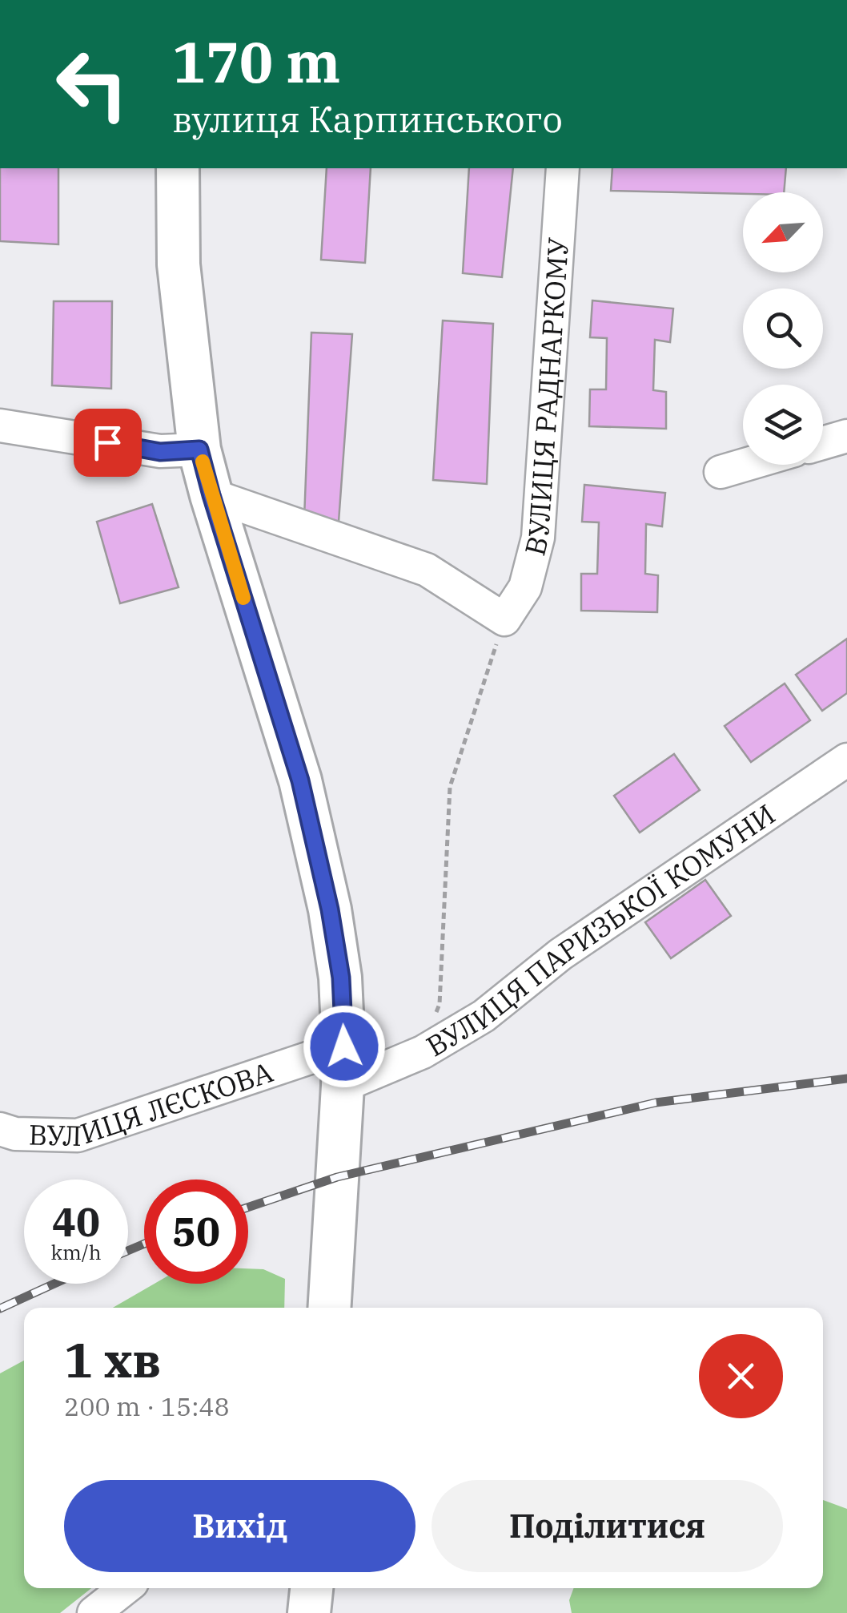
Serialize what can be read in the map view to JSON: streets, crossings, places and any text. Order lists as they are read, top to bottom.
{
  "streets": {
    "street": ["ВУЛИЦЯ РАДНАРКОМУ", "ВУЛИЦЯ ПАРИЗЬКОЇ КОМУНИ", "ВУЛИЦЯ ЛЄСКОВА"]
  },
  "crossings": [
    ["ВУЛИЦЯ ПАРИЗЬКОЇ КОМУНИ", "ВУЛИЦЯ ЛЄСКОВА"]
  ],
  "north": "bottom left",
  "page": {
    "turn": ["170 m", "вулиця Карпинського"],
    "speed": "40 km/h",
    "limit": "50",
    "heading": ["1 хв", "200 m · 15:48"],
    "buttons": ["Вихід", "Поділитися"]
  }
}
